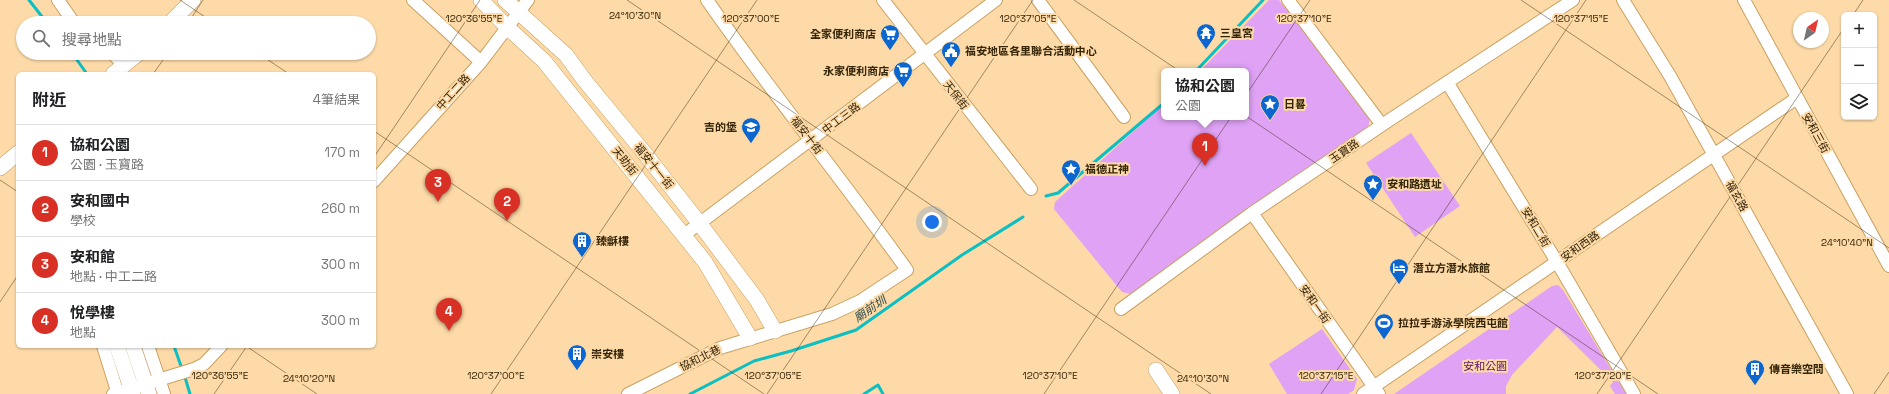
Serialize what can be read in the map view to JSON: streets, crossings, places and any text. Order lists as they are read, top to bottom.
{
  "streets": {
    "street": [
      "中工二路",
      "天保街",
      "中工三路",
      "安和三街",
      "福安十街",
      "玉寶路",
      "天助街",
      "福安十一街",
      "福玄路",
      "安和二街",
      "安和西路",
      "安和一街",
      "協和北巷"
    ]
  },
  "crossings": [
    ["中工二路", "天助街"],
    ["中工二路", "福安十一街"],
    ["天保街", "中工三路"],
    ["中工三路", "福安十街"],
    ["中工三路", "天助街"],
    ["中工三路", "福安十一街"],
    ["安和三街", "安和西路"],
    ["福安十街", "協和北巷"],
    ["玉寶路", "安和二街"],
    ["玉寶路", "安和一街"],
    ["天助街", "協和北巷"],
    ["福安十一街", "協和北巷"],
    ["福玄路", "安和西路"],
    ["安和二街", "安和西路"],
    ["安和西路", "安和一街"]
  ],
  "water": ["廟前圳"],
  "parks": ["安和公園"],
  "places": {
    "temple": ["三皇宮"],
    "supermarket": ["全家便利商店", "永家便利商店"],
    "public building": ["福安地區各里聯合活動中心"],
    "place": ["日晷", "福德正神", "安和路遺址"],
    "school or university": ["吉的堡"],
    "building": ["臻龢樓", "崇安樓", "傳音樂空間"],
    "hotel": ["潛立方潛水旅館"],
    "sports": ["拉拉手游泳學院西屯館"]
  },
  "north": "top right",
  "page": {
    "map_buttons": ["+", "−"],
    "search": "搜尋地點",
    "popup": ["協和公園", "公園"],
    "heading": ["附近", "4筆結果"],
    "list": [
      {
        "mark": "1",
        "name": "協和公園",
        "note": "公園 · 玉寶路",
        "value": "170 m"
      },
      {
        "mark": "2",
        "name": "安和國中",
        "note": "學校",
        "value": "260 m"
      },
      {
        "mark": "3",
        "name": "安和館",
        "note": "地點 · 中工二路",
        "value": "300 m"
      },
      {
        "mark": "4",
        "name": "悅學樓",
        "note": "地點",
        "value": "300 m"
      }
    ],
    "pins": [
      "1",
      "3",
      "2",
      "4"
    ]
  },
  "coordinates": [
    "24°10'30\"N",
    "120°36'55\"E",
    "120°37'00\"E",
    "120°37'05\"E",
    "120°37'15\"E",
    "120°37'10\"E",
    "24°10'40\"N",
    "120°37'20\"E",
    "24°10'20\"N"
  ]
}
